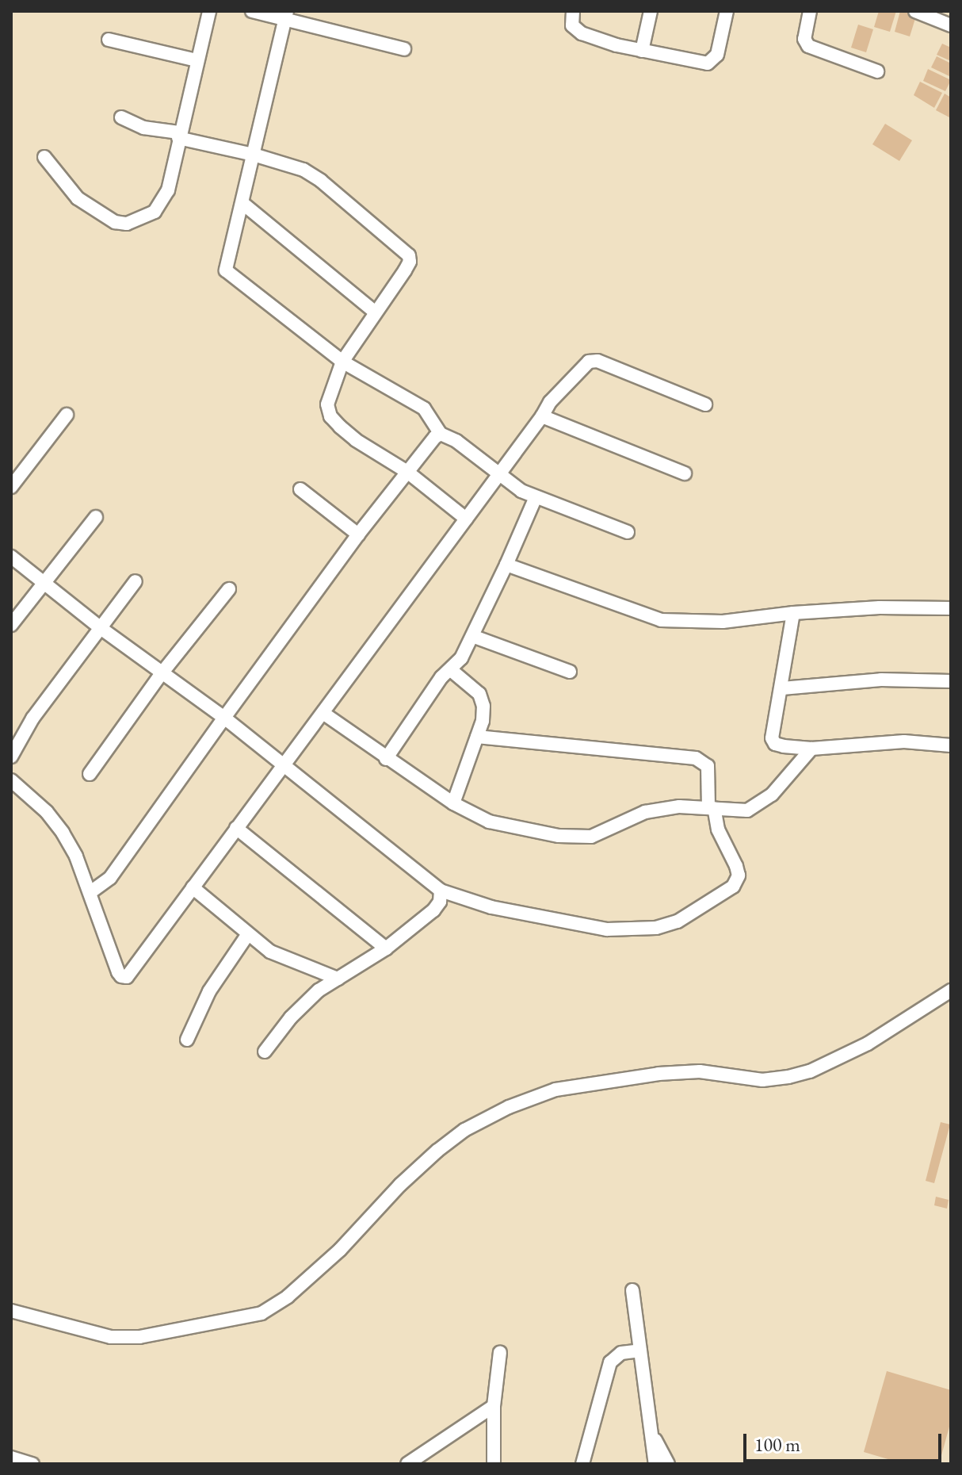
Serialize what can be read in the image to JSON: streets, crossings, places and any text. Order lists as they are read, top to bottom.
{
  "scale_bar": "100 m"
}
